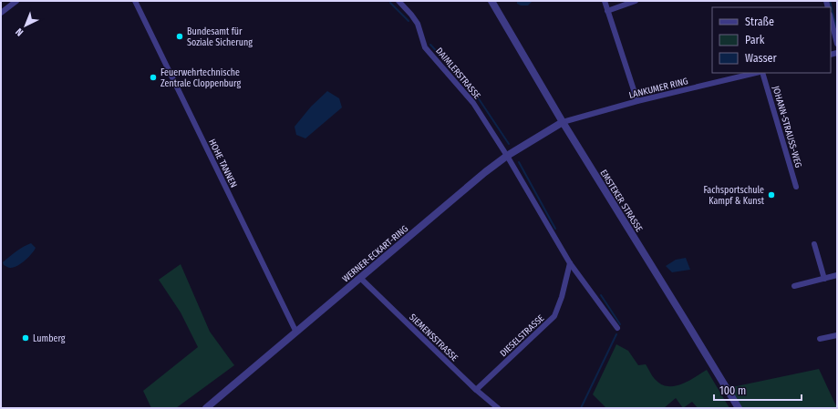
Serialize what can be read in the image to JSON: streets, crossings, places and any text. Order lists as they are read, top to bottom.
{
  "streets": {
    "street": [
      "DAIMLERSTRASSE",
      "LANKUMER RING",
      "JOHANN-STRAUSS-WEG",
      "HOHE TANNEN",
      "EMSTEKER STRASSE",
      "WERNER-ECKART-RING",
      "DIESELSTRASSE",
      "SIEMENSSTRASSE"
    ]
  },
  "crossings": [
    ["DAIMLERSTRASSE", "WERNER-ECKART-RING"],
    ["LANKUMER RING", "EMSTEKER STRASSE"],
    ["LANKUMER RING", "WERNER-ECKART-RING"],
    ["HOHE TANNEN", "WERNER-ECKART-RING"],
    ["EMSTEKER STRASSE", "WERNER-ECKART-RING"],
    ["WERNER-ECKART-RING", "SIEMENSSTRASSE"],
    ["DIESELSTRASSE", "SIEMENSSTRASSE"]
  ],
  "places": [
    "Bundesamt für Soziale Sicherung",
    "Feuerwehrtechnische Zentrale Cloppenburg",
    "Fachsportschule Kampf & Kunst",
    "Lumberg"
  ],
  "legend": ["Straße", "Park", "Wasser"],
  "scale_bar": "100 m",
  "north": "bottom left"
}
